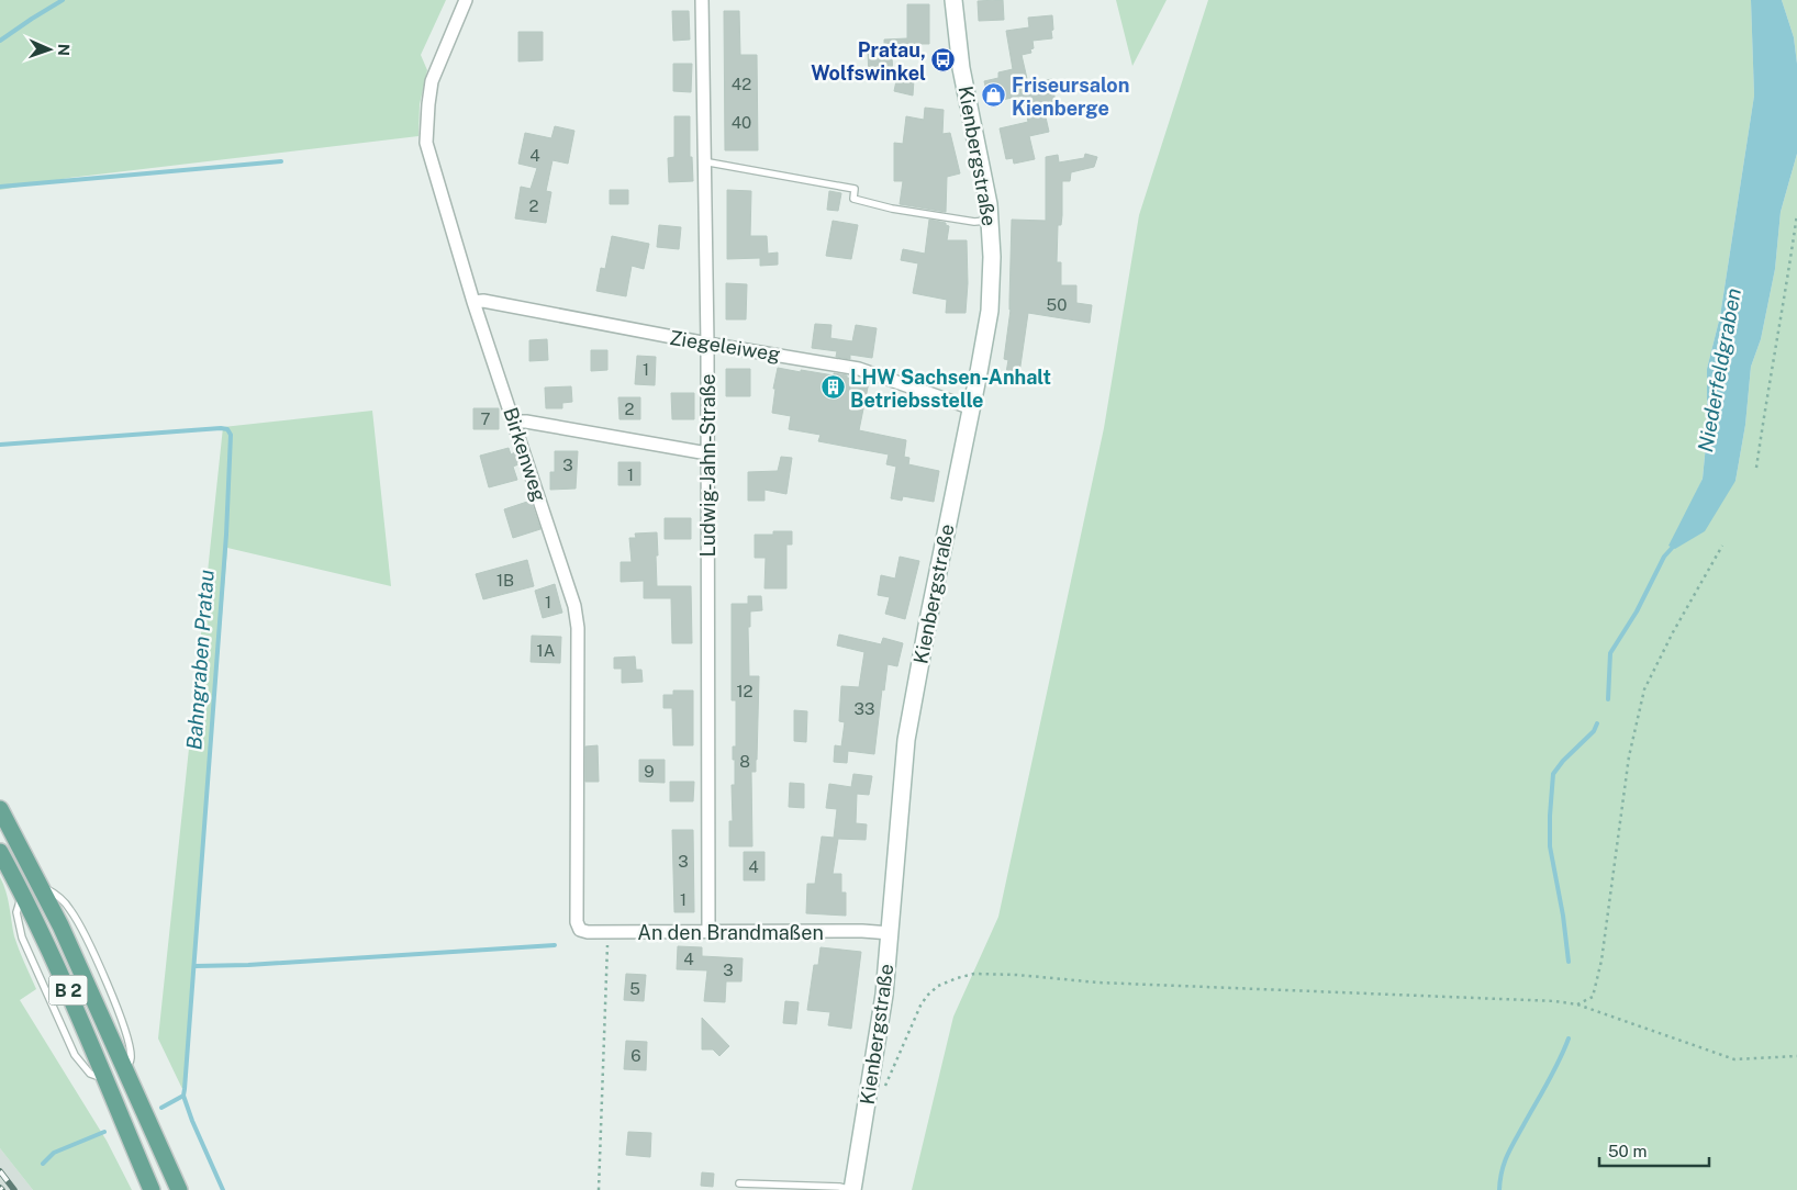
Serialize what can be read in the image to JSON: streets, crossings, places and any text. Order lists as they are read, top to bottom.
{
  "streets": {
    "main road": ["Kienbergstraße", "B 2"],
    "street": [
      "Ziegeleiweg",
      "Birkenweg",
      "Ludwig-Jahn-Straße",
      "An den Brandmaßen"
    ]
  },
  "crossings": [
    ["Kienbergstraße", "Ziegeleiweg"],
    ["Kienbergstraße", "An den Brandmaßen"],
    ["Ziegeleiweg", "Birkenweg"],
    ["Ziegeleiweg", "Ludwig-Jahn-Straße"],
    ["Birkenweg", "An den Brandmaßen"],
    ["Ludwig-Jahn-Straße", "An den Brandmaßen"]
  ],
  "water": ["Niederfeldgraben", "Bahngraben Pratau"],
  "places": {
    "bus stop": ["Pratau, Wolfswinkel"],
    "shop": ["Friseursalon Kienberge"],
    "building": ["LHW Sachsen-Anhalt Betriebsstelle"]
  },
  "house_numbers": [
    "42",
    "40",
    "4",
    "2",
    "50",
    "1",
    "2",
    "7",
    "3",
    "1",
    "1B",
    "1",
    "1A",
    "12",
    "33",
    "8",
    "9",
    "3",
    "4",
    "1",
    "4",
    "3",
    "5",
    "6"
  ],
  "scale_bar": "50 m",
  "north": "right"
}
